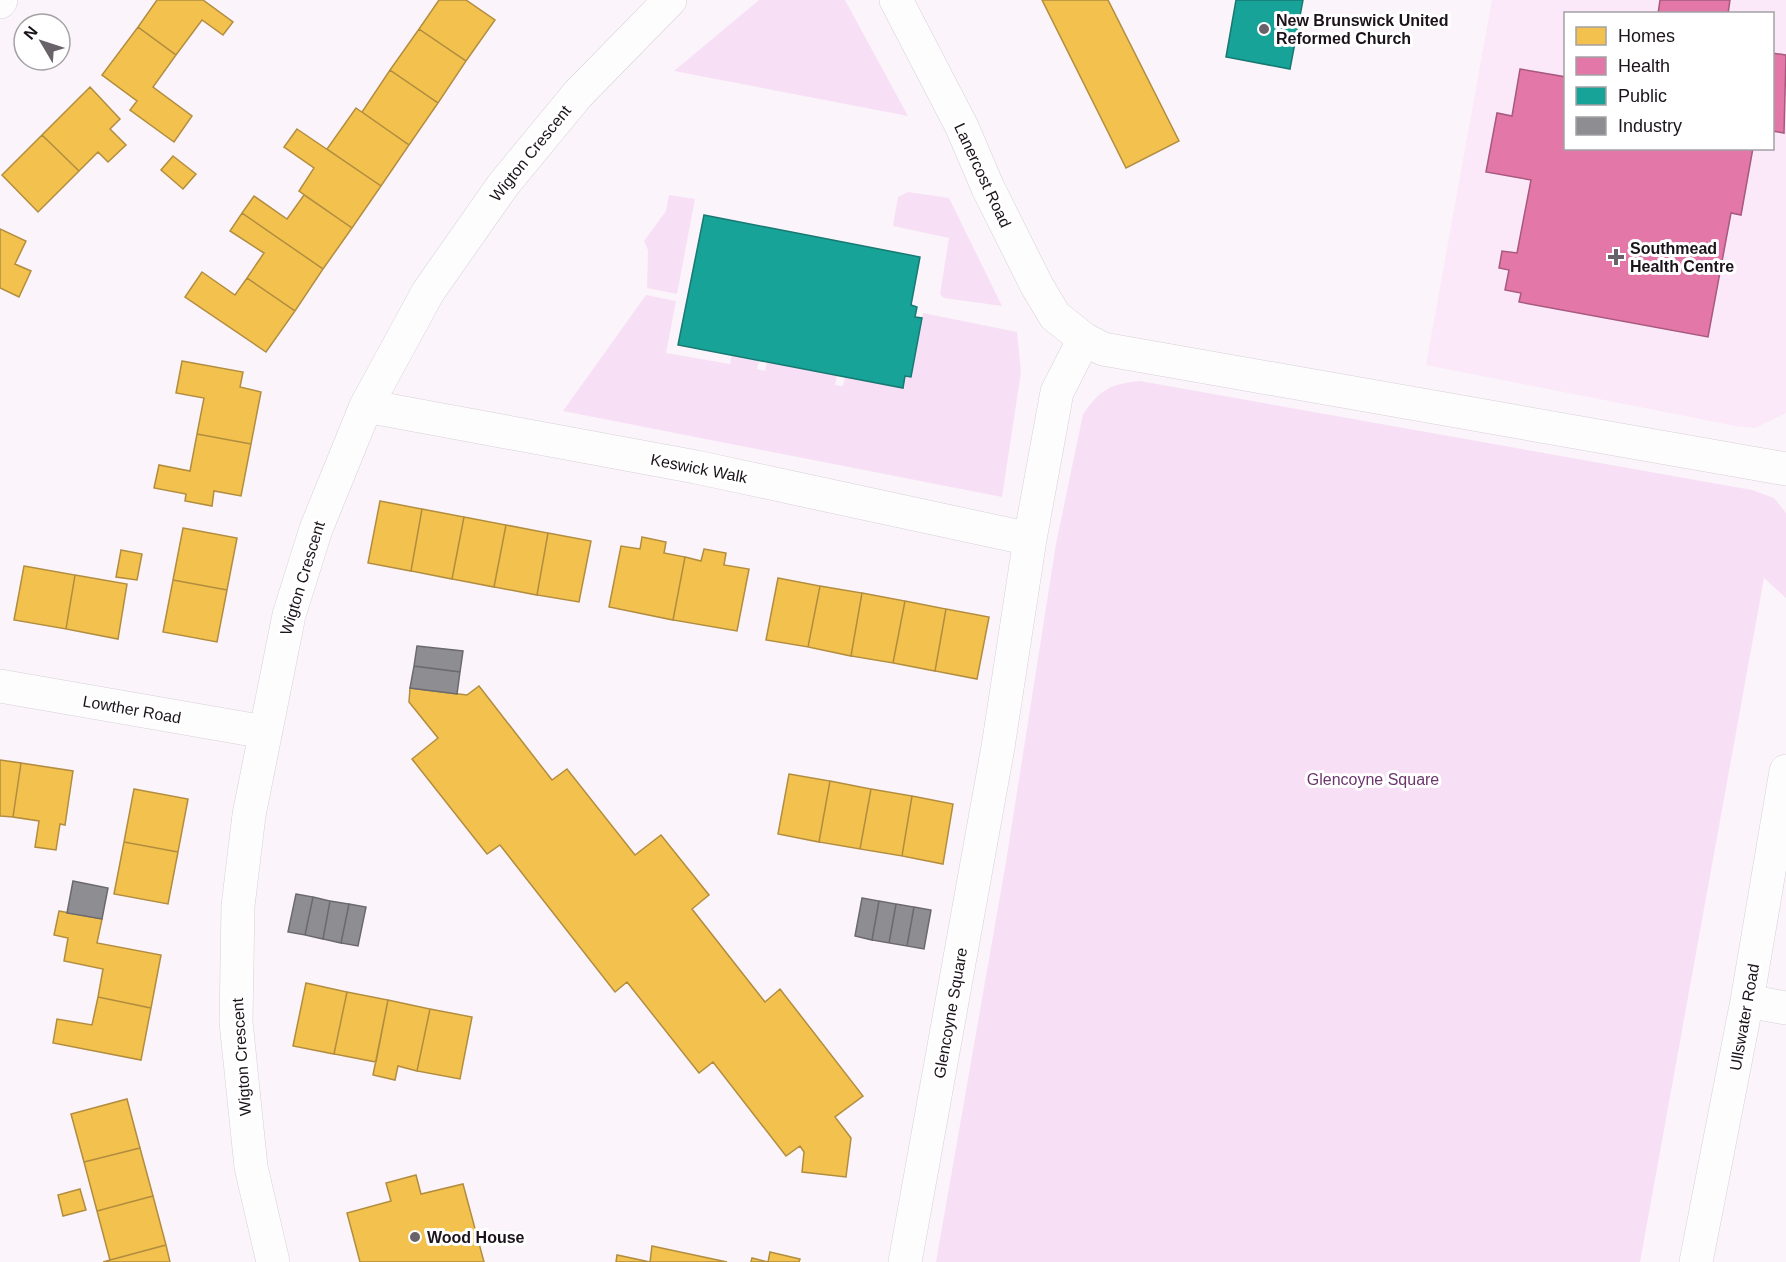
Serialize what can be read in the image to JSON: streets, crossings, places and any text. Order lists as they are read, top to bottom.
{
  "streets": {
    "street": [
      "Wigton Crescent",
      "Lanercost Road",
      "Keswick Walk",
      "Lowther Road",
      "Glencoyne Square",
      "Ullswater Road"
    ]
  },
  "crossings": [
    ["Wigton Crescent", "Keswick Walk"],
    ["Wigton Crescent", "Lowther Road"],
    ["Lanercost Road", "Glencoyne Square"],
    ["Keswick Walk", "Glencoyne Square"]
  ],
  "parks": ["Glencoyne Square"],
  "places": {
    "other": ["New Brunswick United Reformed Church", "Wood House"],
    "health": ["Southmead Health Centre"]
  },
  "legend": [
    "Homes",
    "Health",
    "Public",
    "Industry"
  ],
  "north": "top left"
}
